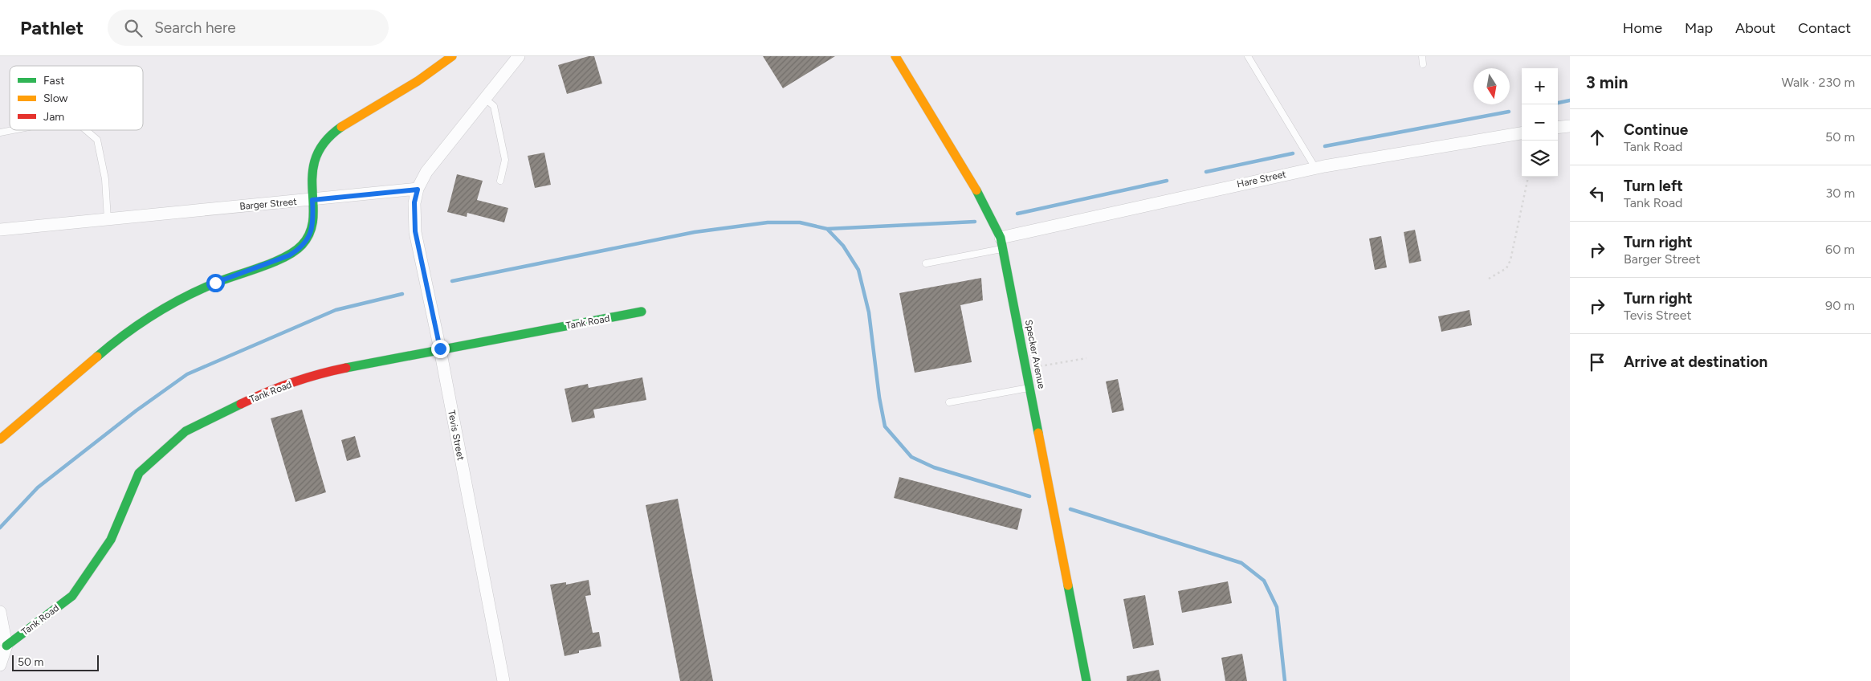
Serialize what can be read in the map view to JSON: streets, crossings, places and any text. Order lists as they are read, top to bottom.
{
  "streets": {
    "street": [
      "Hare Street",
      "Barger Street",
      "Tank Road",
      "Specker Avenue",
      "Tevis Street"
    ]
  },
  "crossings": [
    ["Hare Street", "Specker Avenue"],
    ["Barger Street", "Tevis Street"],
    ["Tank Road", "Tevis Street"]
  ],
  "legend": ["Fast", "Slow", "Jam"],
  "scale_bar": "50 m",
  "north": "bottom",
  "page": {
    "header": "Pathlet",
    "search": "Search here",
    "nav": [
      "Home",
      "Map",
      "About",
      "Contact"
    ],
    "heading": ["3 min", "Walk · 230 m"],
    "map_buttons": ["+", "−"],
    "list": [
      ["Continue", "Tank Road", "50 m"],
      ["Turn left", "Tank Road", "30 m"],
      ["Turn right", "Barger Street", "60 m"],
      ["Turn right", "Tevis Street", "90 m"],
      "Arrive at destination"
    ],
    "scale": "50 m"
  }
}
